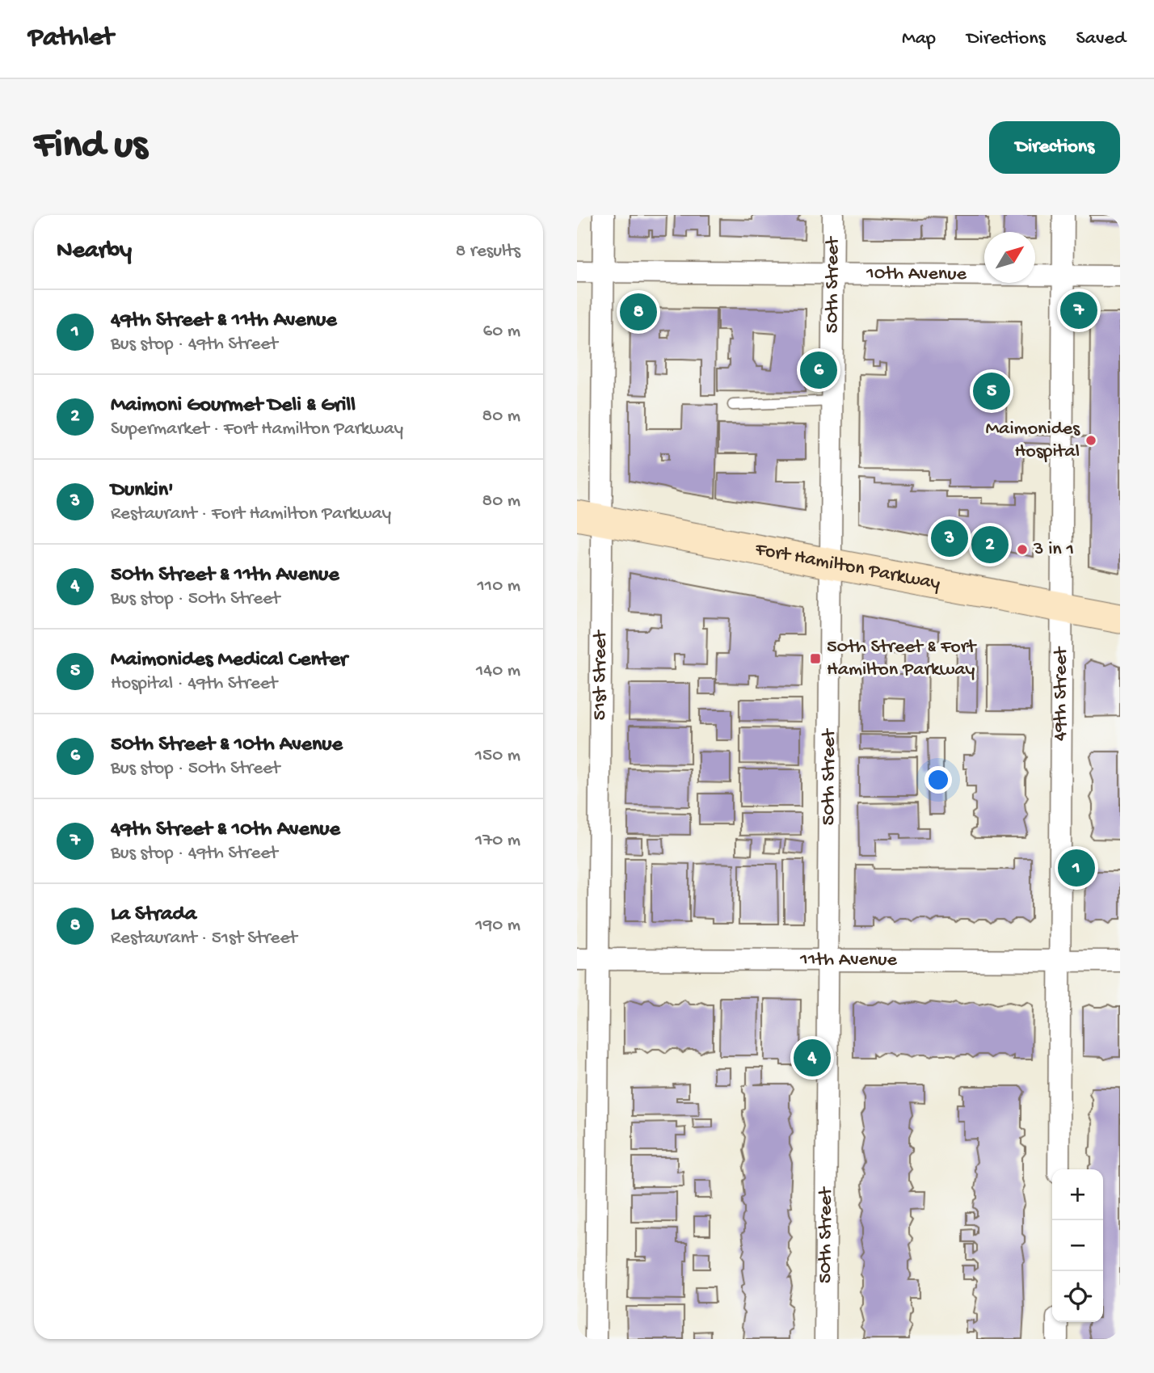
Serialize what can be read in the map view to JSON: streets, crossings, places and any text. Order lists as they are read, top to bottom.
{
  "streets": {
    "main road": ["Fort Hamilton Parkway"],
    "street": [
      "10th Avenue",
      "50th Street",
      "51st Street",
      "49th Street",
      "11th Avenue"
    ]
  },
  "crossings": [
    ["10th Avenue", "50th Street"],
    ["10th Avenue", "51st Street"],
    ["10th Avenue", "49th Street"],
    ["50th Street", "Fort Hamilton Parkway"],
    ["50th Street", "11th Avenue"],
    ["Fort Hamilton Parkway", "51st Street"],
    ["Fort Hamilton Parkway", "49th Street"],
    ["51st Street", "11th Avenue"],
    ["49th Street", "11th Avenue"]
  ],
  "places": {
    "other": ["Maimonides Hospital", "3 in 1"],
    "transit": ["50th Street & Fort Hamilton Parkway"]
  },
  "north": "top right",
  "page": {
    "header": "Pathlet",
    "nav": ["Map", "Directions", "Saved"],
    "buttons": "Directions",
    "title": "Find us",
    "heading": ["Nearby", "8 results"],
    "list": [
      {
        "mark": "1",
        "name": "49th Street & 11th Avenue",
        "note": "Bus stop · 49th Street",
        "value": "60 m"
      },
      {
        "mark": "2",
        "name": "Maimoni Gourmet Deli & Grill",
        "note": "Supermarket · Fort Hamilton Parkway",
        "value": "80 m"
      },
      {
        "mark": "3",
        "name": "Dunkin'",
        "note": "Restaurant · Fort Hamilton Parkway",
        "value": "80 m"
      },
      {
        "mark": "4",
        "name": "50th Street & 11th Avenue",
        "note": "Bus stop · 50th Street",
        "value": "110 m"
      },
      {
        "mark": "5",
        "name": "Maimonides Medical Center",
        "note": "Hospital · 49th Street",
        "value": "140 m"
      },
      {
        "mark": "6",
        "name": "50th Street & 10th Avenue",
        "note": "Bus stop · 50th Street",
        "value": "150 m"
      },
      {
        "mark": "7",
        "name": "49th Street & 10th Avenue",
        "note": "Bus stop · 49th Street",
        "value": "170 m"
      },
      {
        "mark": "8",
        "name": "La Strada",
        "note": "Restaurant · 51st Street",
        "value": "190 m"
      }
    ],
    "pins": [
      "7",
      "8",
      "6",
      "5",
      "3",
      "2",
      "1",
      "4"
    ],
    "map_buttons": ["+", "−"]
  }
}
